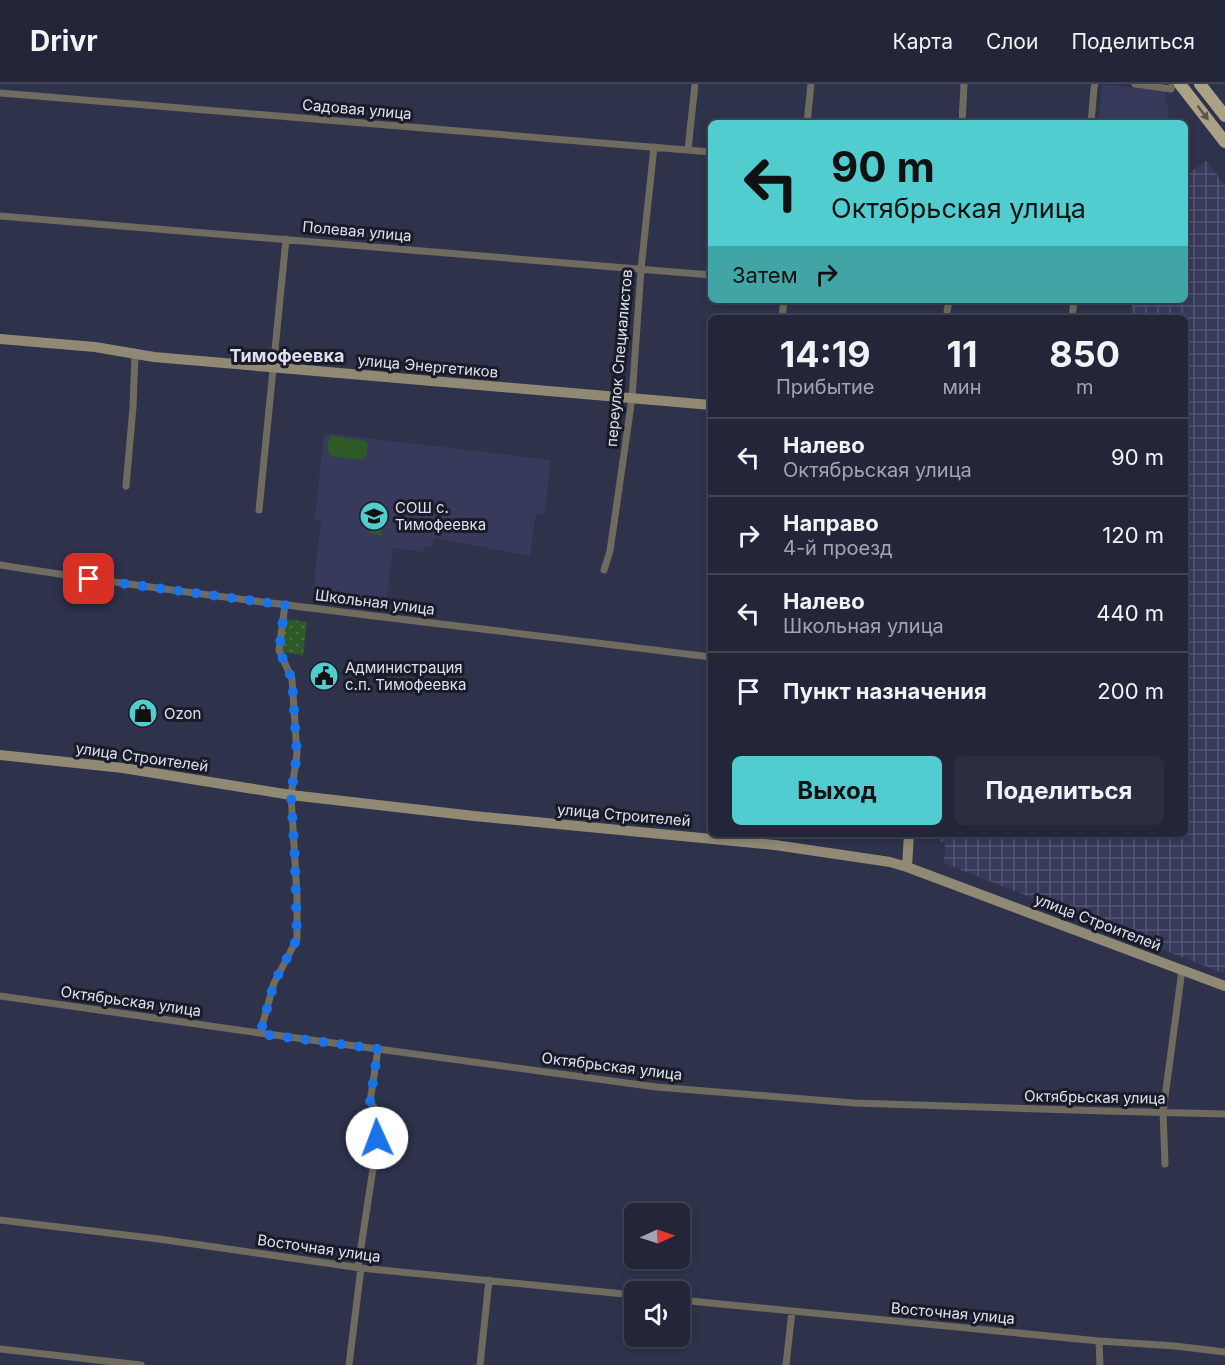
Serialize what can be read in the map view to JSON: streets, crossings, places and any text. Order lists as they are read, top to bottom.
{
  "streets": {
    "main road": ["улица Энергетиков", "улица Строителей"],
    "street": [
      "Садовая улица",
      "Полевая улица",
      "переулок Специалистов",
      "Школьная улица",
      "Октябрьская улица",
      "Восточная улица"
    ]
  },
  "crossings": [
    ["Садовая улица", "переулок Специалистов"],
    ["Полевая улица", "переулок Специалистов"],
    ["переулок Специалистов", "улица Энергетиков"]
  ],
  "districts": ["Тимофеевка"],
  "places": {
    "school or university": ["СОШ с. Тимофеевка"],
    "public building": ["Администрация с.п. Тимофеевка"],
    "shop": ["Ozon"]
  },
  "north": "right",
  "page": {
    "header": "Drivr",
    "nav": ["Карта", "Слои", "Поделиться"],
    "turn": ["90 m", "Октябрьская улица"],
    "then": "Затем",
    "eta": [
      "14:19",
      "Прибытие",
      "11",
      "мин",
      "850",
      "m"
    ],
    "list": [
      {
        "name": "Налево",
        "note": "Октябрьская улица",
        "value": "90 m"
      },
      {
        "name": "Направо",
        "note": "4-й проезд",
        "value": "120 m"
      },
      {
        "name": "Налево",
        "note": "Школьная улица",
        "value": "440 m"
      },
      {
        "name": "Пункт назначения",
        "value": "200 m"
      }
    ],
    "buttons": ["Выход", "Поделиться"]
  }
}
